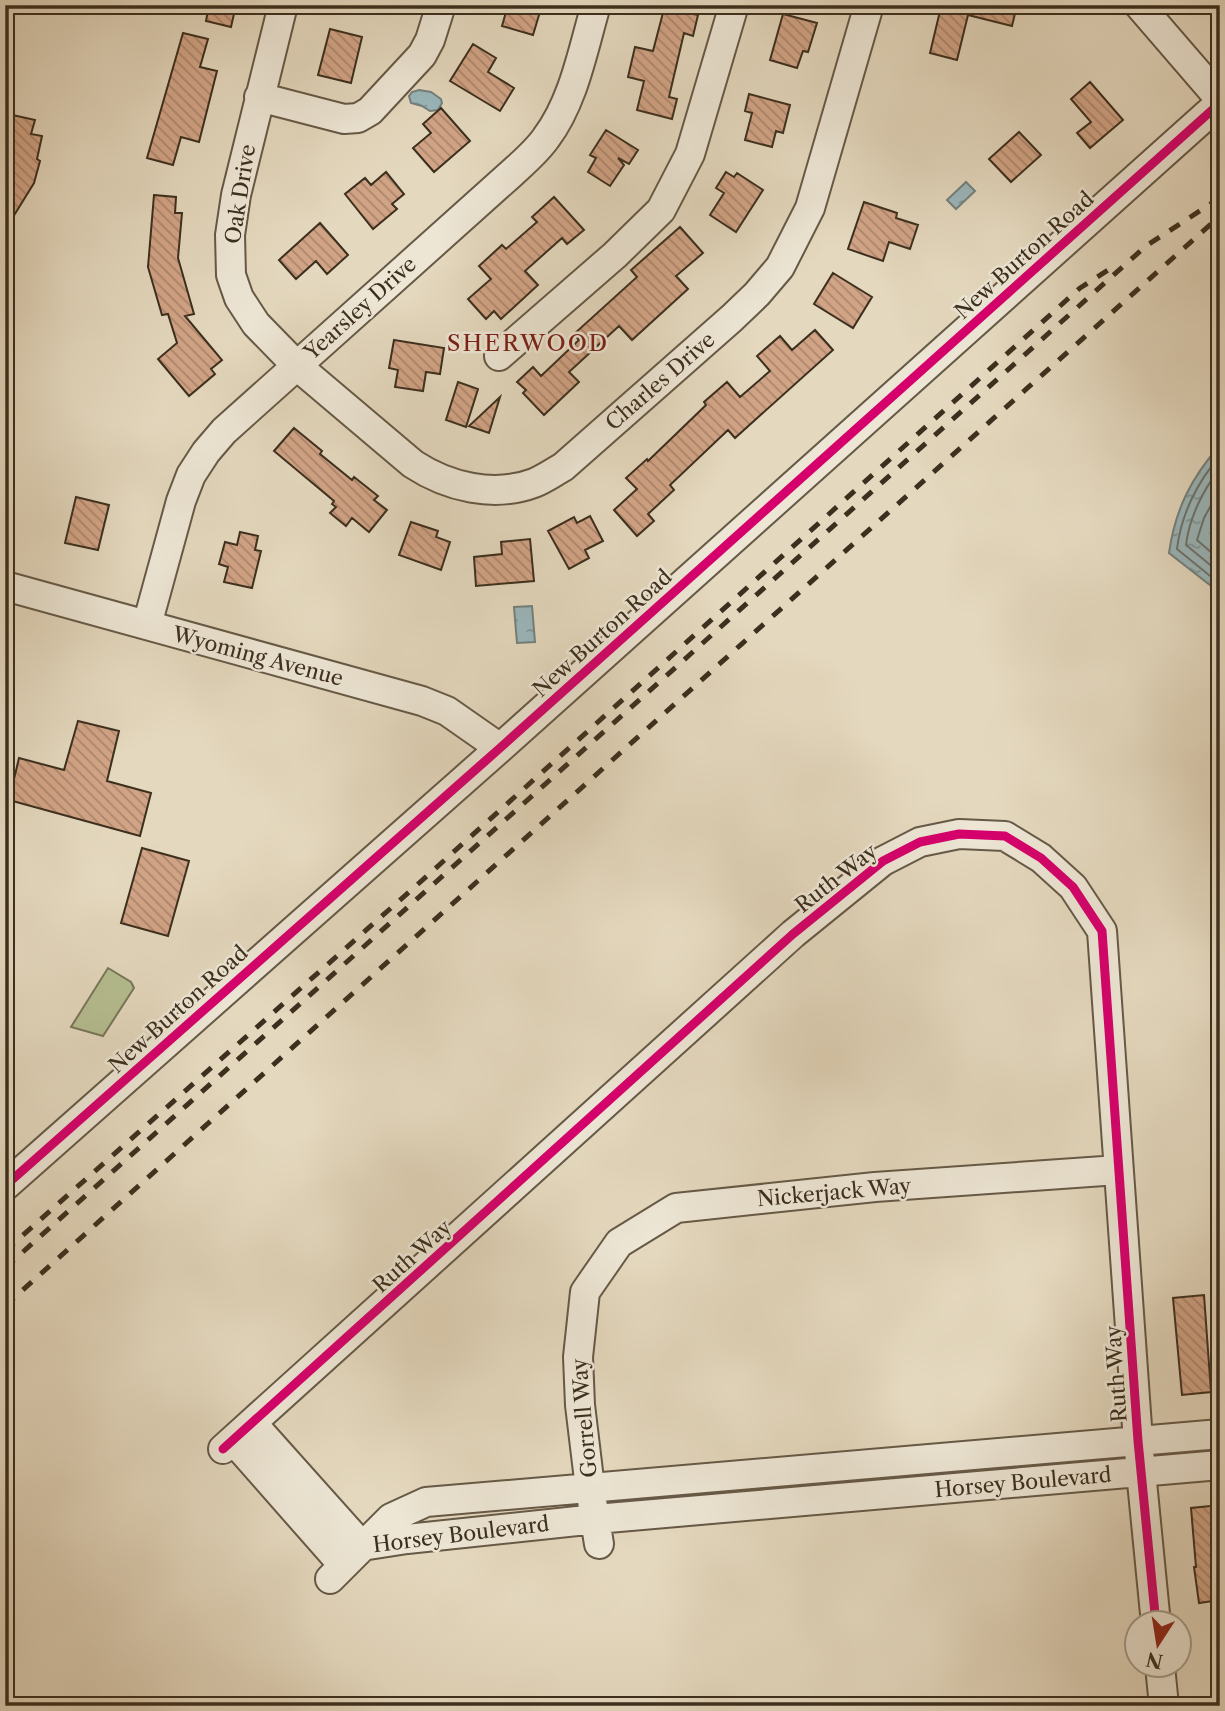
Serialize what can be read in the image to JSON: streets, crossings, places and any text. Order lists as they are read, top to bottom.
{
  "streets": {
    "street": [
      "Oak Drive",
      "New Burton Road",
      "Yearsley Drive",
      "Charles Drive",
      "Wyoming Avenue",
      "Ruth Way",
      "Nickerjack Way",
      "Gorrell Way",
      "Horsey Boulevard"
    ]
  },
  "crossings": [
    ["Oak Drive", "Yearsley Drive"],
    ["Oak Drive", "Charles Drive"],
    ["New Burton Road", "Wyoming Avenue"],
    ["Yearsley Drive", "Charles Drive"],
    ["Yearsley Drive", "Wyoming Avenue"],
    ["Ruth Way", "Nickerjack Way"],
    ["Ruth Way", "Horsey Boulevard"],
    ["Nickerjack Way", "Gorrell Way"],
    ["Gorrell Way", "Horsey Boulevard"]
  ],
  "districts": ["SHERWOOD"],
  "north": "bottom"
}
